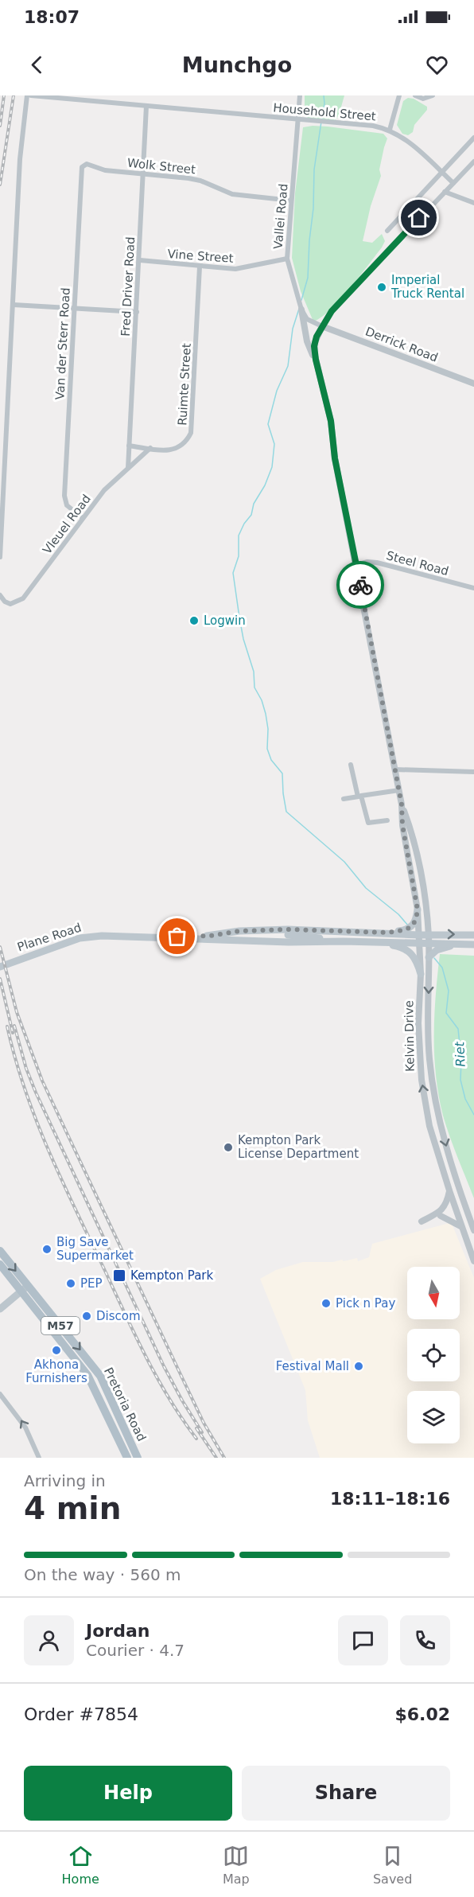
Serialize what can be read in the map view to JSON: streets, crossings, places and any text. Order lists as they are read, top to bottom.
{
  "streets": {
    "main road": ["Plane Road", "M57", "Pretoria Road"],
    "street": [
      "Household Street",
      "Wolk Street",
      "Vallei Road",
      "Vine Street",
      "Fred Driver Road",
      "Van der Sterr Road",
      "Derrick Road",
      "Ruimte Street",
      "Vleuel Road",
      "Steel Road",
      "Kelvin Drive"
    ]
  },
  "crossings": [
    ["Household Street", "Vallei Road"],
    ["Household Street", "Fred Driver Road"],
    ["Household Street", "Kelvin Drive"],
    ["Wolk Street", "Vallei Road"],
    ["Wolk Street", "Fred Driver Road"],
    ["Wolk Street", "Van der Sterr Road"],
    ["Vallei Road", "Vine Street"],
    ["Vine Street", "Fred Driver Road"],
    ["Vine Street", "Ruimte Street"],
    ["Fred Driver Road", "Ruimte Street"],
    ["Fred Driver Road", "Vleuel Road"],
    ["Van der Sterr Road", "Vleuel Road"],
    ["Derrick Road", "Kelvin Drive"],
    ["Ruimte Street", "Vleuel Road"],
    ["Steel Road", "Kelvin Drive"],
    ["Plane Road", "Kelvin Drive"]
  ],
  "water": ["Riet"],
  "places": {
    "other": [
      "Imperial Truck Rental",
      "Logwin",
      "Kempton Park License Department",
      "Big Save Supermarket",
      "PEP",
      "Pick n Pay",
      "Discom",
      "Akhona Furnishers",
      "Festival Mall"
    ],
    "transit": ["Kempton Park"]
  },
  "north": "bottom",
  "page": {
    "status": "18:07",
    "header": "Munchgo",
    "heading": ["4 min", "Arriving in", "18:11–18:16"],
    "panel": [
      "Jordan",
      "Courier · 4.7",
      "Order #7854",
      "$6.02"
    ],
    "bar": "On the way · 560 m",
    "buttons": ["Help", "Share"],
    "tabs": ["Home", "Map", "Saved"]
  }
}
